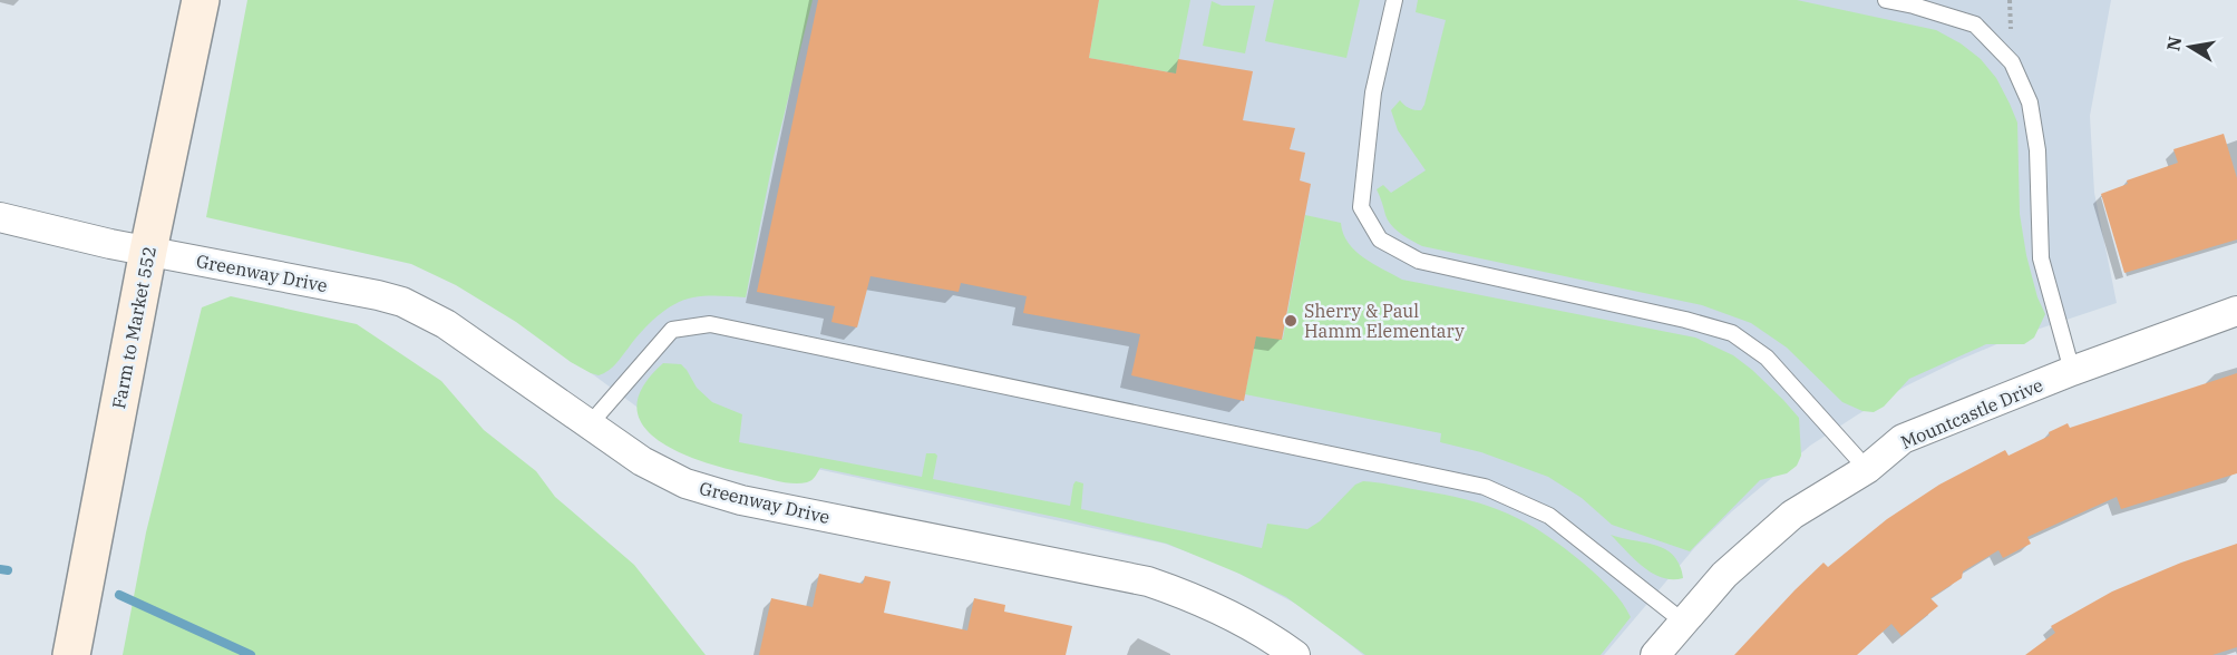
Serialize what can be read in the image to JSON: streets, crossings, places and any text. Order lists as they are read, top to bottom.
{
  "streets": {
    "main road": ["Farm to Market 552"],
    "street": ["Greenway Drive", "Mountcastle Drive"]
  },
  "crossings": [
    ["Greenway Drive", "Farm to Market 552"]
  ],
  "places": ["Sherry & Paul Hamm Elementary"],
  "north": "left"
}
